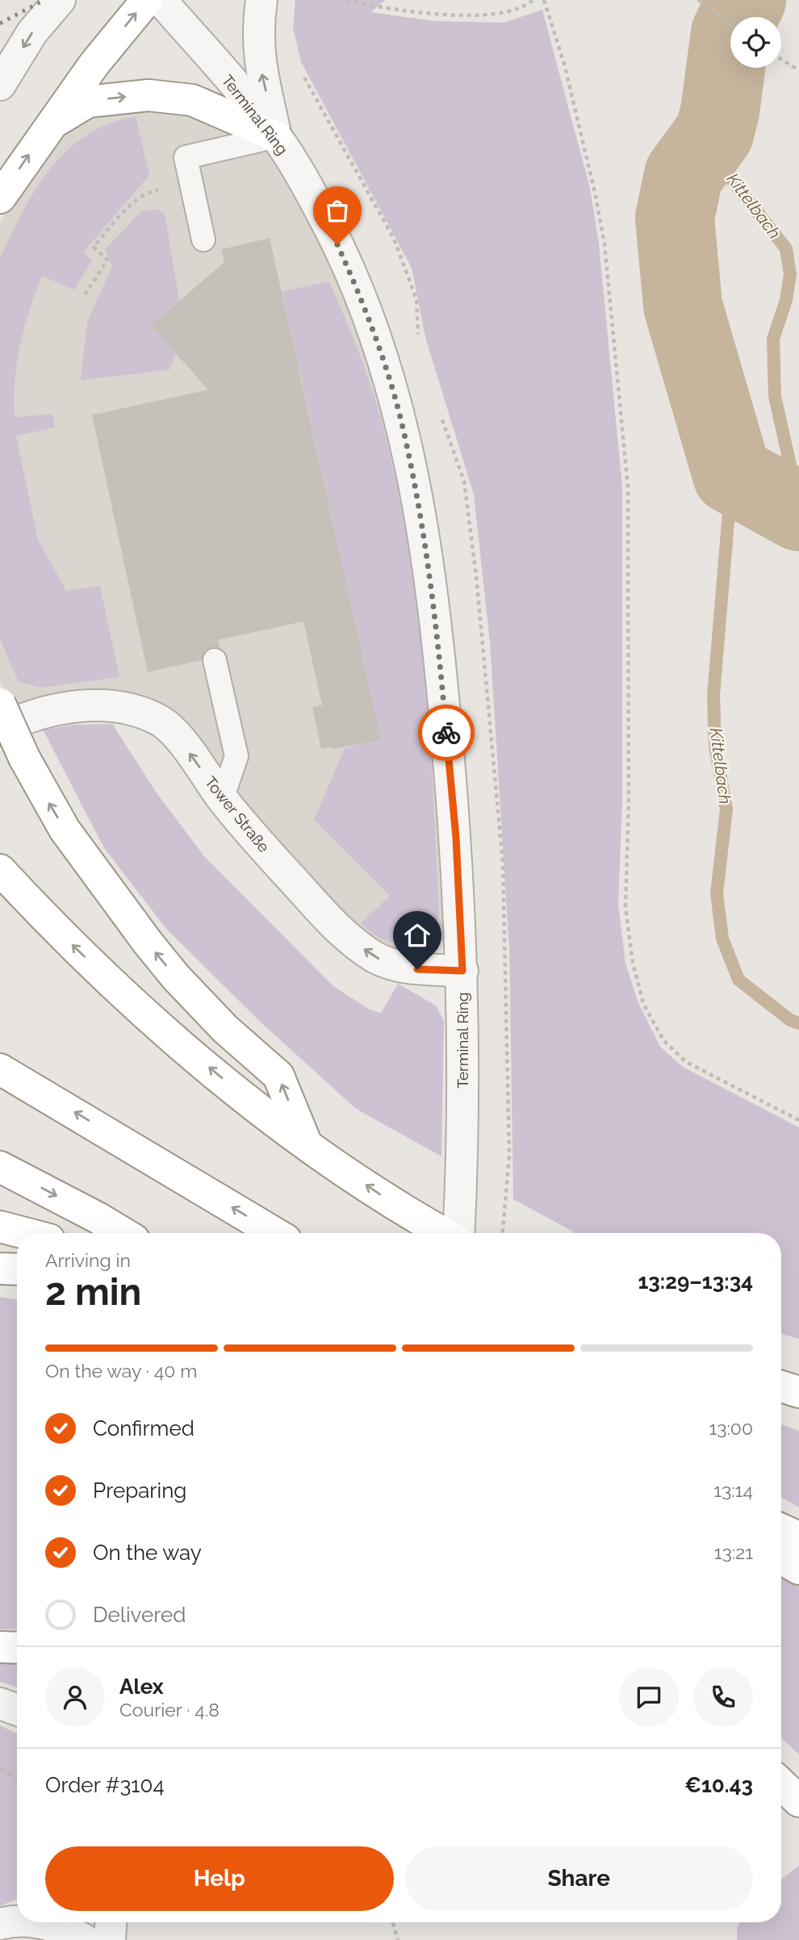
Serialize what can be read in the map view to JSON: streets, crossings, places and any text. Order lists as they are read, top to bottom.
{
  "streets": {
    "street": ["Terminal Ring", "Tower Straße"]
  },
  "crossings": [
    ["Terminal Ring", "Tower Straße"]
  ],
  "one_way": ["Tower Straße"],
  "water": ["Kittelbach"],
  "page": {
    "heading": ["2 min", "Arriving in", "13:29–13:34"],
    "panel": [
      "Alex",
      "Courier · 4.8",
      "Order #3104",
      "€10.43"
    ],
    "bar": "On the way · 40 m",
    "list": [
      ["Confirmed", "13:00"],
      ["Preparing", "13:14"],
      ["On the way", "13:21"],
      "Delivered"
    ],
    "buttons": ["Help", "Share"]
  }
}
